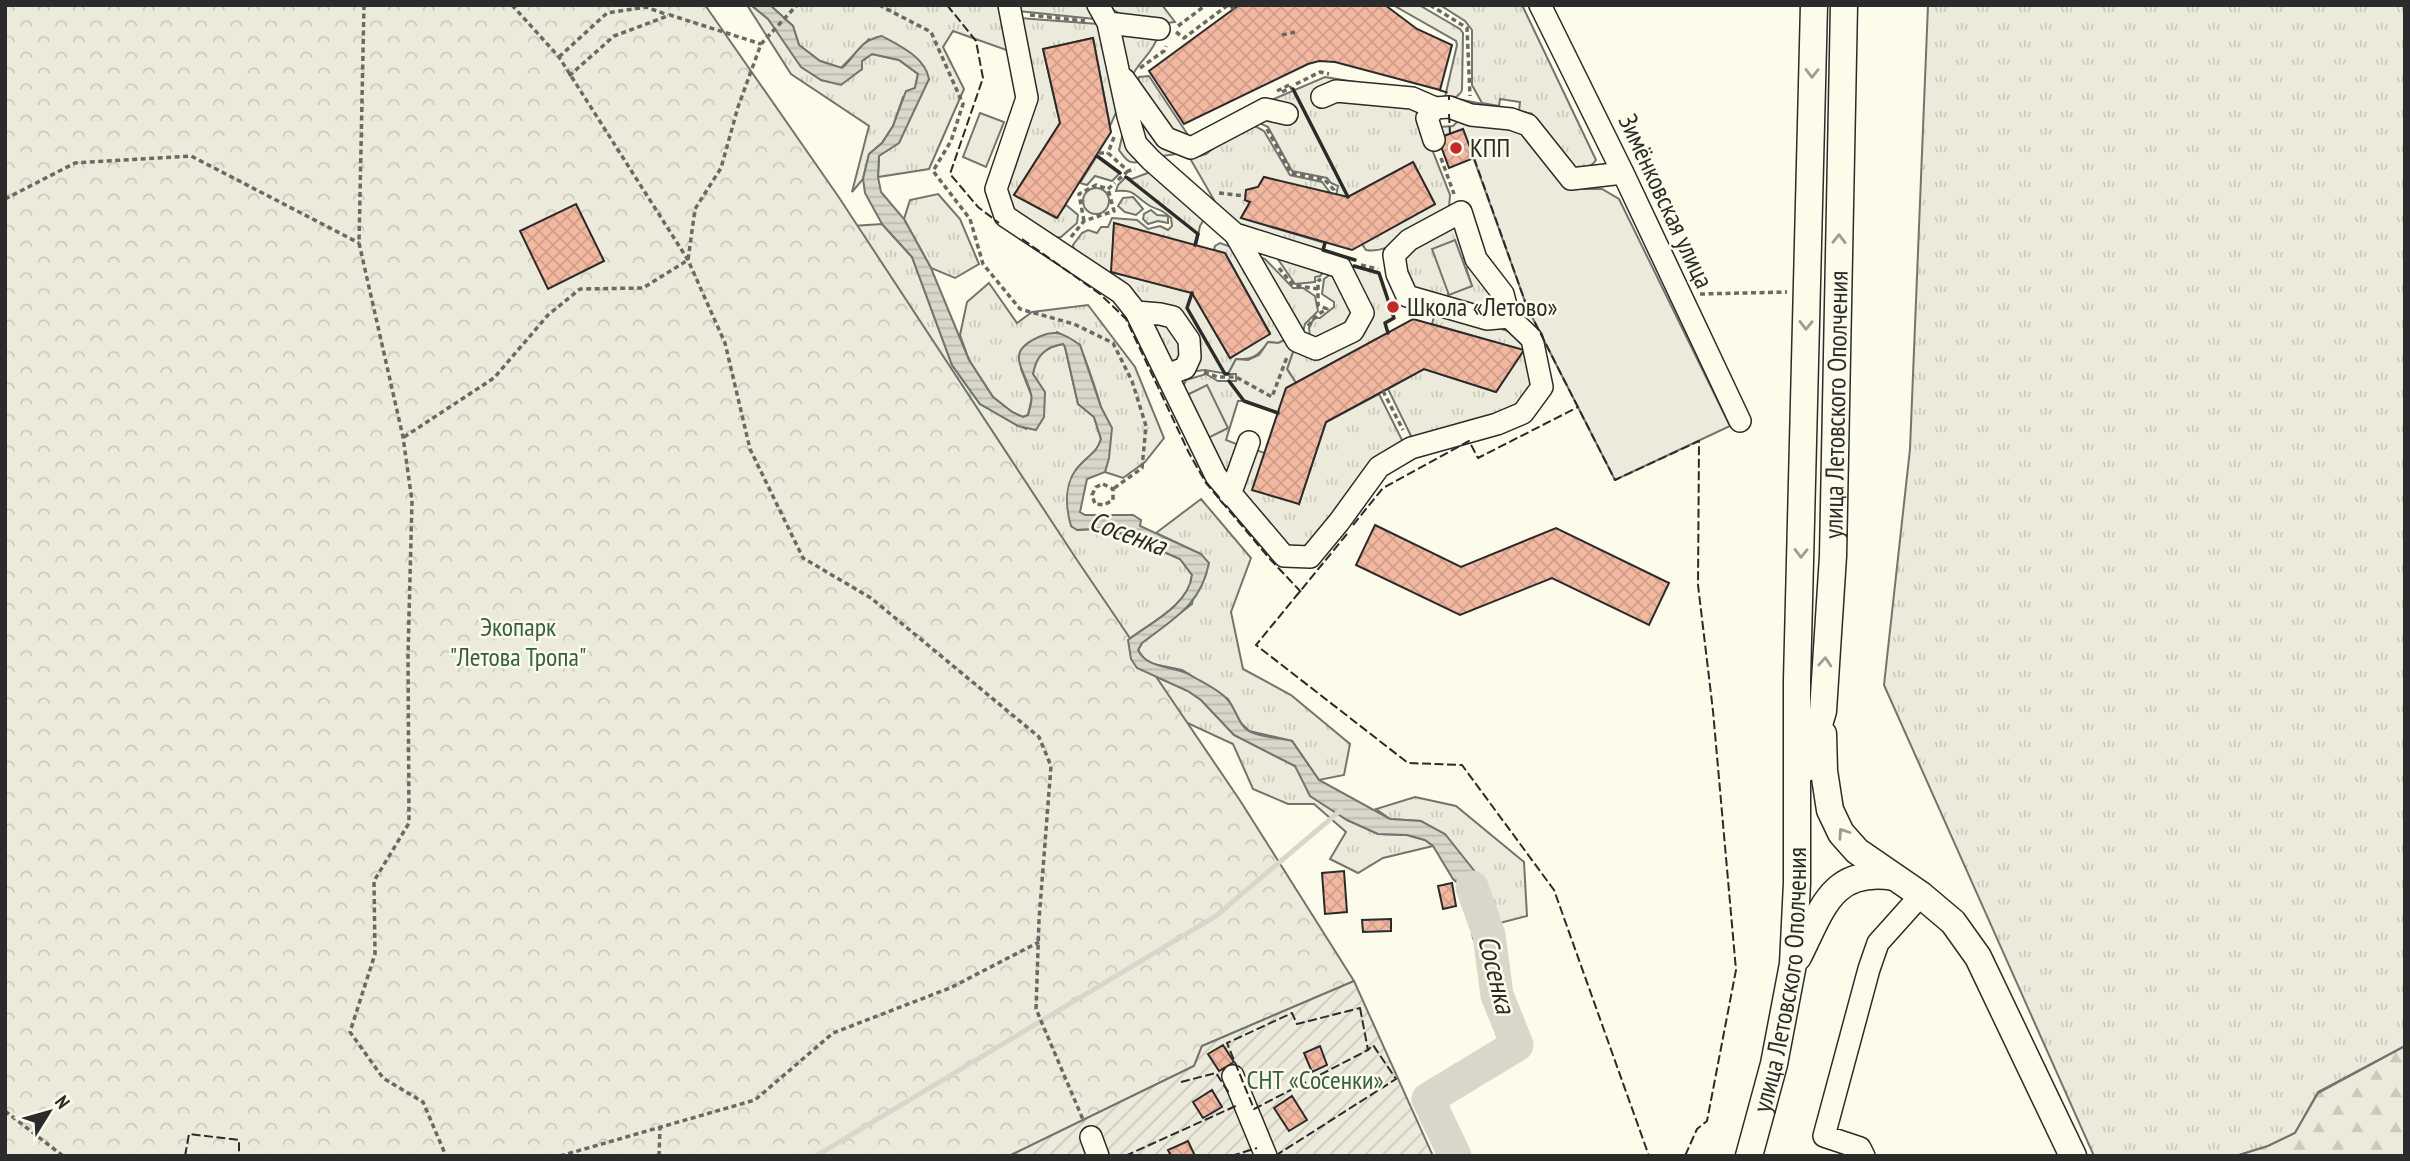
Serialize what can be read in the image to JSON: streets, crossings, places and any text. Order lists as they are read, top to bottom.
{
  "streets": {
    "main road": ["улица Летовского Ополчения"],
    "street": ["Зимёнковская улица"]
  },
  "water": ["Сосенка"],
  "parks": ["Экопарк \"Летова Тропа\"", "СНТ «Сосенки»"],
  "places": ["КПП", "Школа «Летово»"],
  "north": "top right"
}
